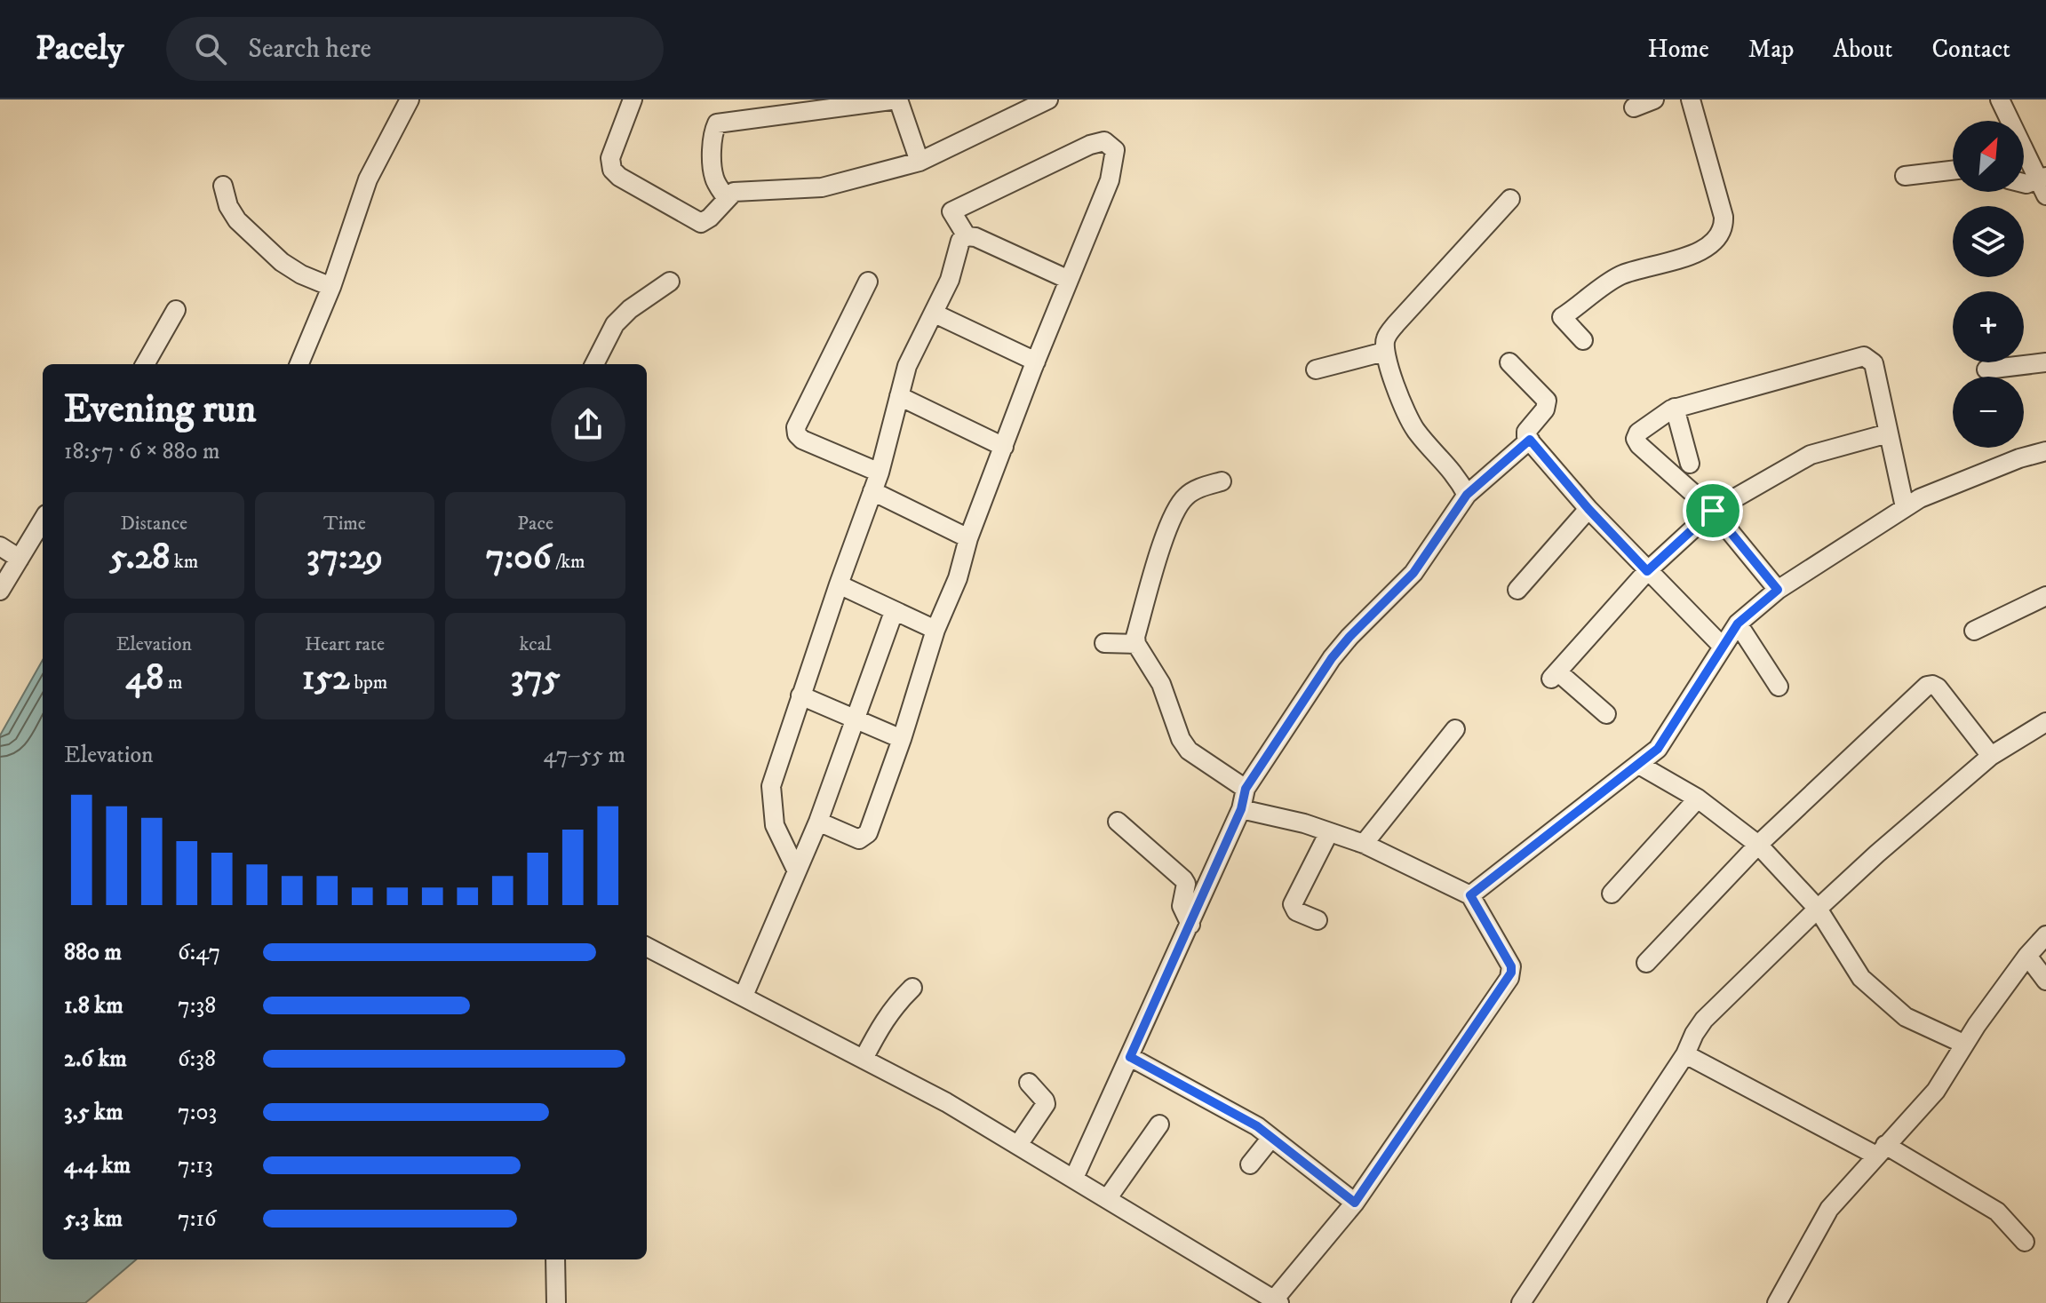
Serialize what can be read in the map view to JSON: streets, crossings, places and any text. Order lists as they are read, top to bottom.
{
  "north": "top right",
  "page": {
    "header": "Pacely",
    "search": "Search here",
    "nav": [
      "Home",
      "Map",
      "About",
      "Contact"
    ],
    "map_buttons": ["+", "−"],
    "heading": ["Evening run", "18:57 · 6 × 880 m"],
    "stats": [
      ["Distance", "5.28 km"],
      ["Time", "37:29"],
      ["Pace", "7:06 /km"],
      ["Elevation", "48 m"],
      ["Heart rate", "152 bpm"],
      ["kcal", "375"]
    ],
    "chart": ["Elevation", "47–55 m"],
    "list": [
      {
        "name": "880 m",
        "note": "6:47"
      },
      {
        "name": "1.8 km",
        "note": "7:38"
      },
      {
        "name": "2.6 km",
        "note": "6:38"
      },
      {
        "name": "3.5 km",
        "note": "7:03"
      },
      {
        "name": "4.4 km",
        "note": "7:13"
      },
      {
        "name": "5.3 km",
        "note": "7:16"
      }
    ]
  }
}
